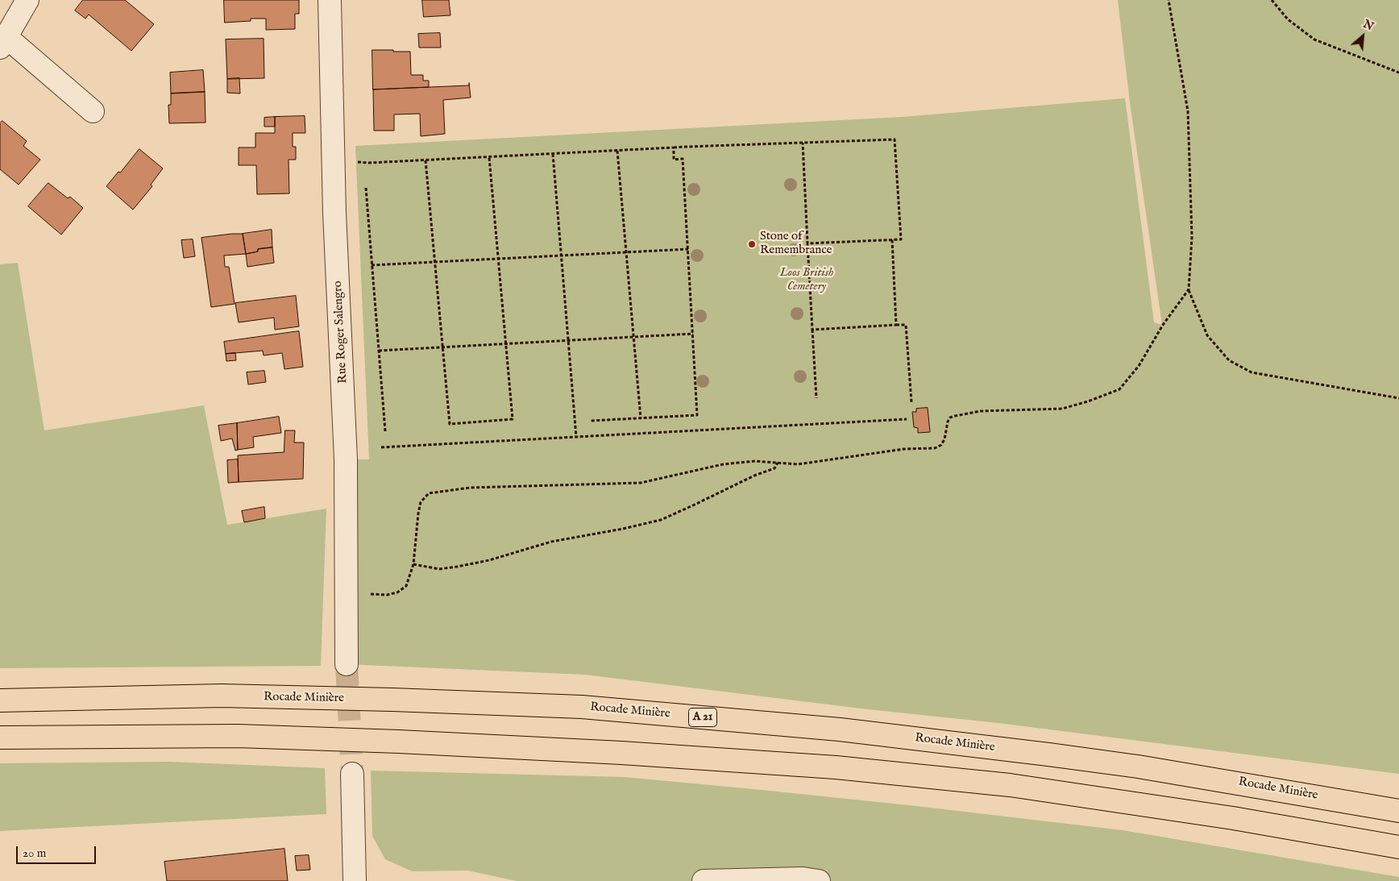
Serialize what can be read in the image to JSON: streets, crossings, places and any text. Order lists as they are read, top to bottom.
{
  "streets": {
    "highway": ["Rocade Minière", "A 21"],
    "street": ["Rue Roger Salengro"]
  },
  "parks": ["Loos British Cemetery"],
  "places": ["Stone of Remembrance"],
  "scale_bar": "20 m",
  "north": "top right"
}
